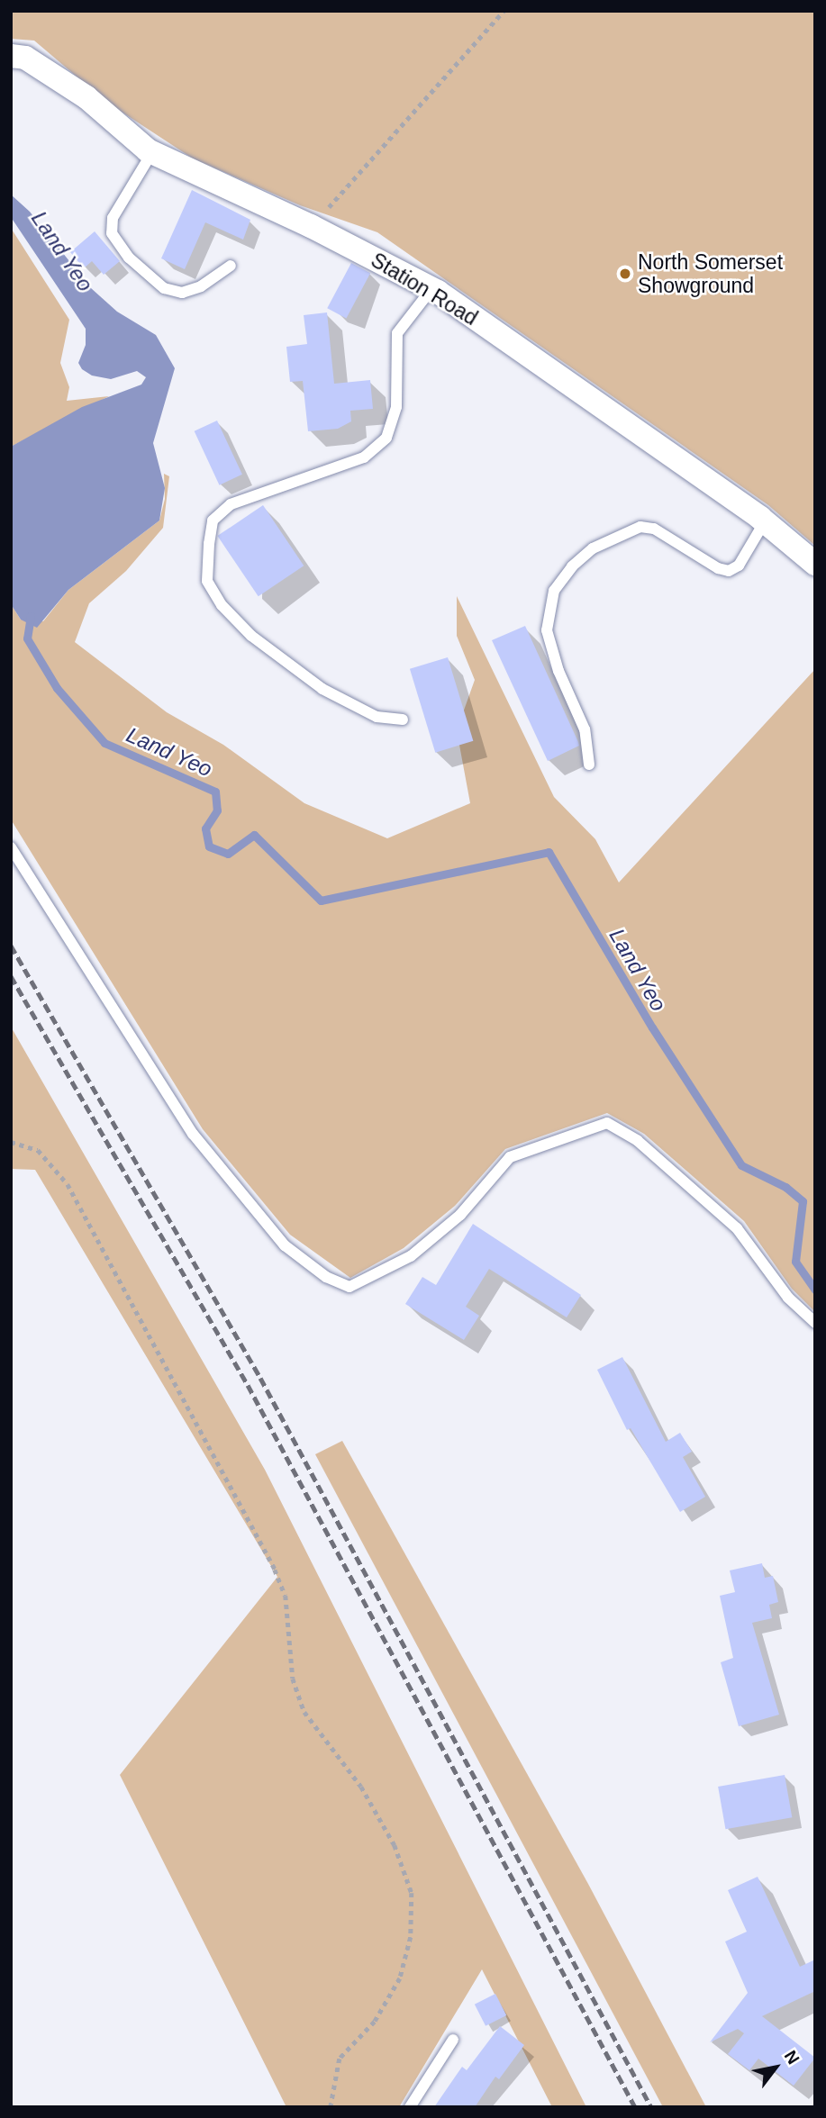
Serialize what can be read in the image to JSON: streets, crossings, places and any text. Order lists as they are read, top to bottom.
{
  "streets": {
    "street": ["Station Road"]
  },
  "water": ["Land Yeo"],
  "places": ["North Somerset Showground"],
  "north": "top right"
}
